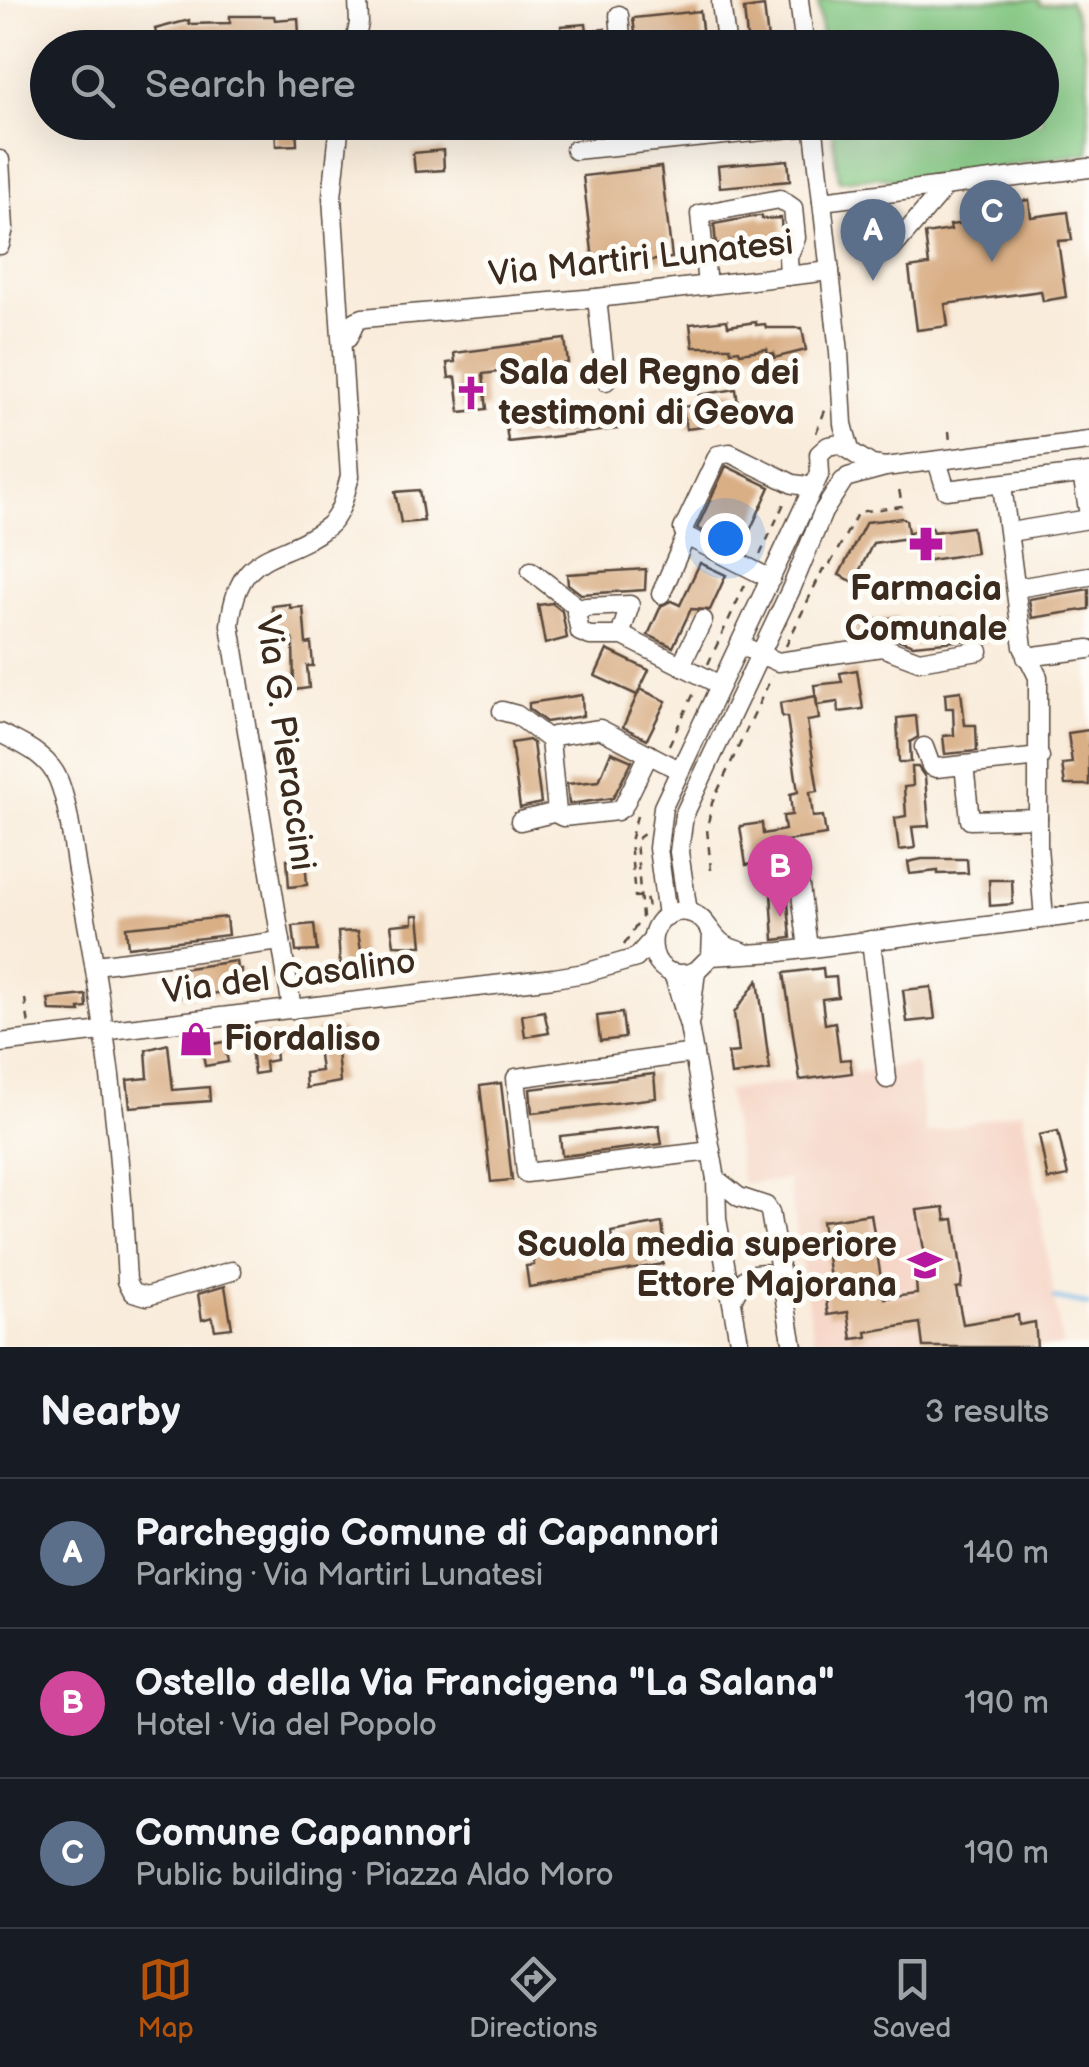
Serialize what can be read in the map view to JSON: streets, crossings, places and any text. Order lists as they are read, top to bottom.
{
  "streets": {
    "street": ["Via Martiri Lunatesi", "Via G. Pieraccini", "Via del Casalino"]
  },
  "crossings": [
    ["Via Martiri Lunatesi", "Via G. Pieraccini"],
    ["Via Martiri Lunatesi", "Via del Casalino"],
    ["Via G. Pieraccini", "Via del Casalino"]
  ],
  "places": {
    "church": ["Sala del Regno dei testimoni di Geova"],
    "pharmacy": ["Farmacia Comunale"],
    "shop": ["Fiordaliso"],
    "school or university": ["Scuola media superiore Ettore Majorana"]
  },
  "page": {
    "search": "Search here",
    "pins": ["C", "A", "B"],
    "heading": ["Nearby", "3 results"],
    "list": [
      {
        "mark": "A",
        "name": "Parcheggio Comune di Capannori",
        "note": "Parking · Via Martiri Lunatesi",
        "value": "140 m"
      },
      {
        "mark": "B",
        "name": "Ostello della Via Francigena \"La Salana\"",
        "note": "Hotel · Via del Popolo",
        "value": "190 m"
      },
      {
        "mark": "C",
        "name": "Comune Capannori",
        "note": "Public building · Piazza Aldo Moro",
        "value": "190 m"
      }
    ],
    "nav": ["Map", "Directions", "Saved"]
  }
}
